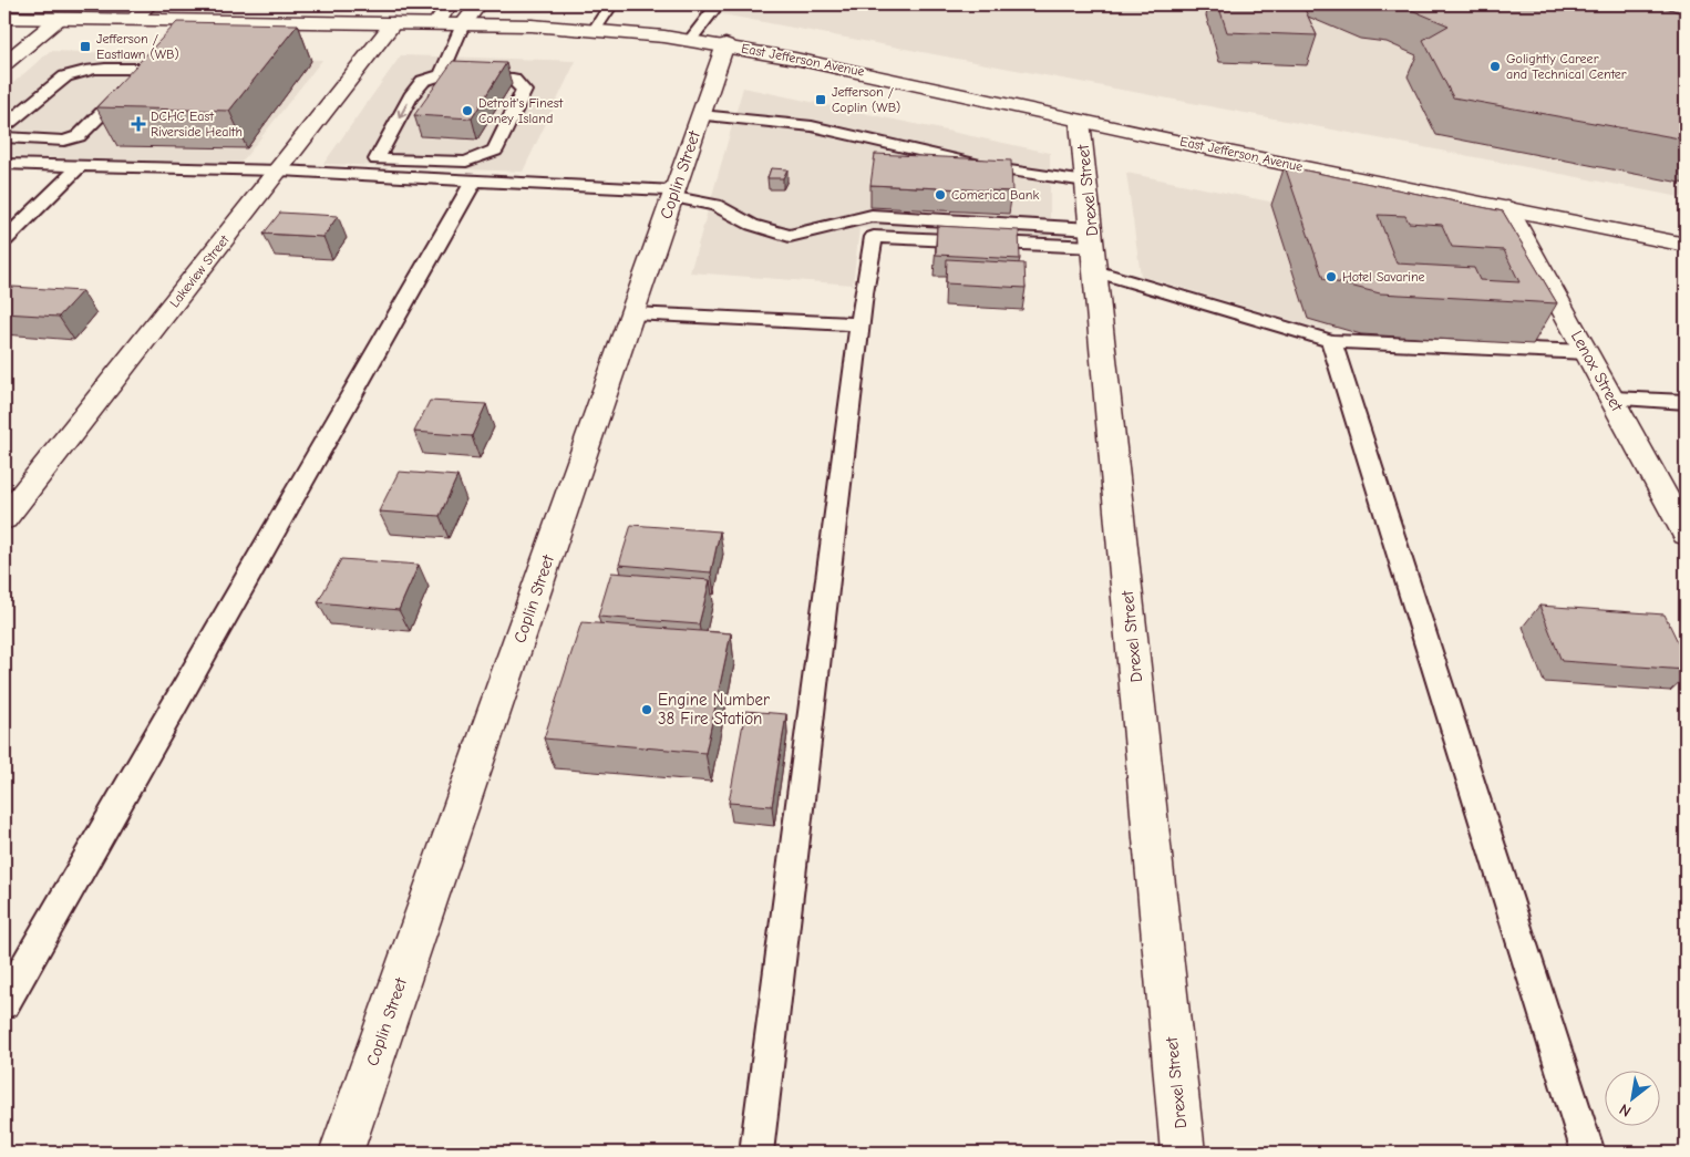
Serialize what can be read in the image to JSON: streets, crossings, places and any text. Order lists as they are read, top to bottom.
{
  "streets": {
    "street": [
      "East Jefferson Avenue",
      "Coplin Street",
      "Drexel Street",
      "Lakeview Street",
      "Lenox Street"
    ]
  },
  "crossings": [
    ["East Jefferson Avenue", "Coplin Street"],
    ["East Jefferson Avenue", "Drexel Street"],
    ["East Jefferson Avenue", "Lakeview Street"],
    ["East Jefferson Avenue", "Lenox Street"]
  ],
  "places": {
    "transit": ["Jefferson / Eastlawn (WB)", "Jefferson / Coplin (WB)"],
    "other": [
      "Golightly Career and Technical Center",
      "Detroit's Finest Coney Island",
      "Comerica Bank",
      "Hotel Savarine",
      "Engine Number 38 Fire Station"
    ],
    "health": ["DCHC East Riverside Health"]
  },
  "north": "bottom left"
}
